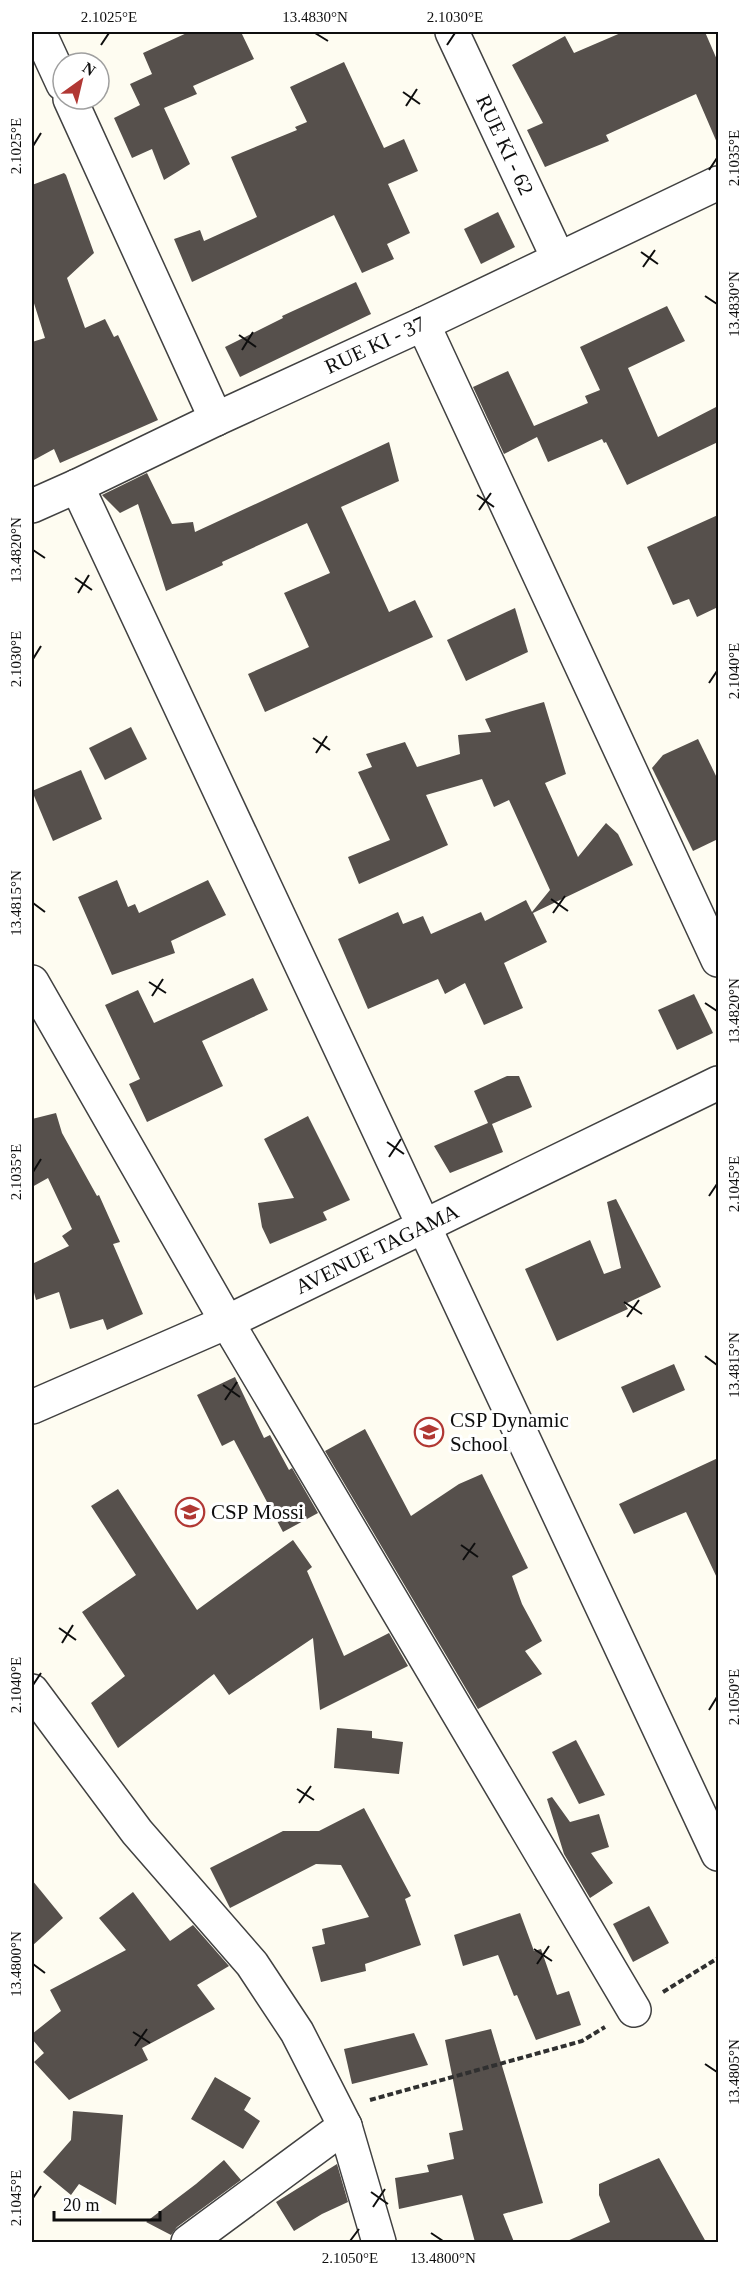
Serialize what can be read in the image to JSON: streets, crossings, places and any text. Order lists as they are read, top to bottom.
{
  "streets": {
    "street": ["RUE KI - 62", "RUE KI - 37", "AVENUE TAGAMA"]
  },
  "crossings": [
    ["RUE KI - 62", "RUE KI - 37"]
  ],
  "places": {
    "school or university": ["CSP Dynamic School", "CSP Mossi"]
  },
  "scale_bar": "20 m",
  "north": "top right",
  "coordinates": [
    "2.1025°E",
    "13.4830°N",
    "2.1030°E",
    "2.1035°E",
    "13.4820°N",
    "2.1040°E",
    "13.4815°N",
    "2.1045°E",
    "2.1050°E",
    "13.4800°N",
    "13.4805°N"
  ]
}
